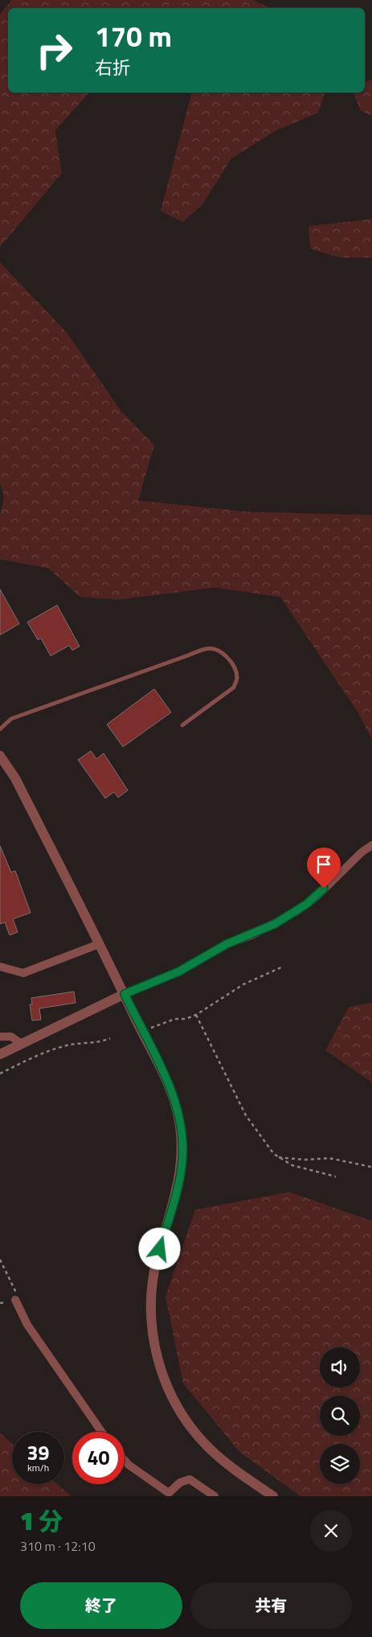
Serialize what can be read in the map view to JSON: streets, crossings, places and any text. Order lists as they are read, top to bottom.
{
  "page": {
    "turn": ["170 m", "右折"],
    "speed": "39 km/h",
    "limit": "40",
    "heading": ["1 分", "310 m · 12:10"],
    "buttons": ["終了", "共有"]
  }
}
